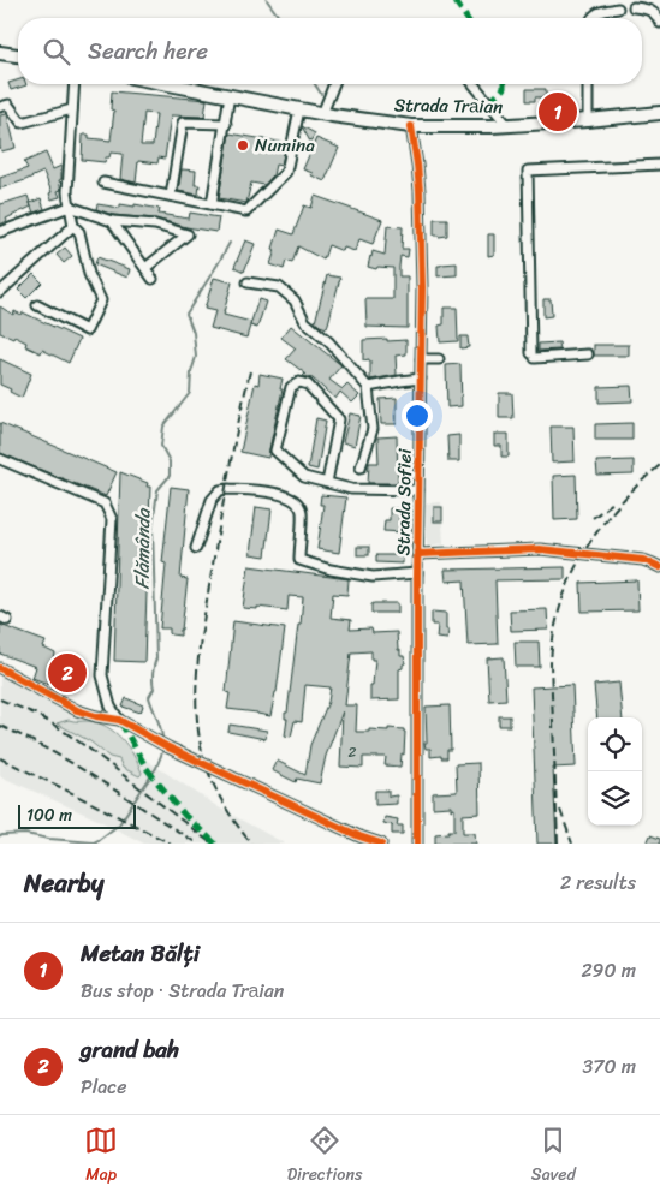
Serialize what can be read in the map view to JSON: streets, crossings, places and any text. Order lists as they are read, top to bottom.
{
  "streets": {
    "highway": ["Strada Trаian"],
    "street": ["Strada Sofiei"]
  },
  "crossings": [
    ["Strada Trаian", "Strada Sofiei"]
  ],
  "water": ["Flămânda"],
  "places": ["Numina"],
  "house_numbers": ["2"],
  "scale_bar": "100 m",
  "page": {
    "search": "Search here",
    "pins": ["1", "2"],
    "scale": "100 m",
    "heading": ["Nearby", "2 results"],
    "list": [
      {
        "mark": "1",
        "name": "Metan Bălți",
        "note": "Bus stop · Strada Trаian",
        "value": "290 m"
      },
      {
        "mark": "2",
        "name": "grand bah",
        "note": "Place",
        "value": "370 m"
      }
    ],
    "nav": ["Map", "Directions", "Saved"]
  }
}
